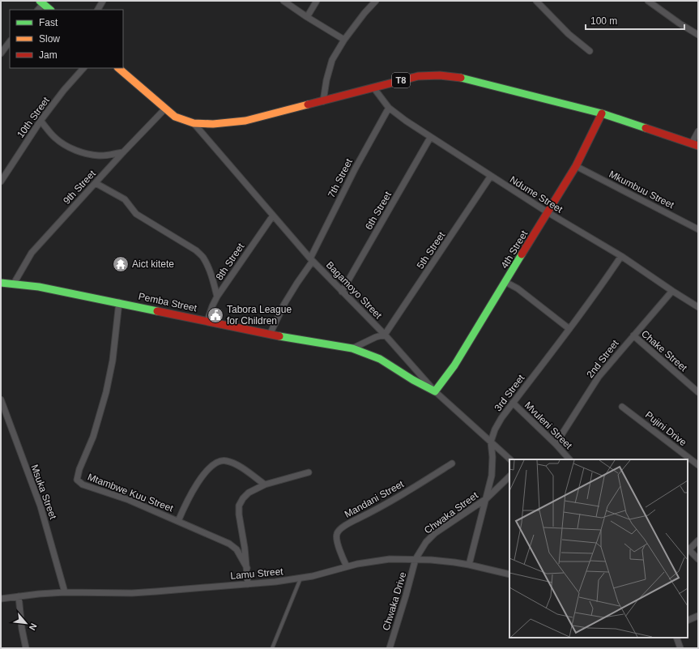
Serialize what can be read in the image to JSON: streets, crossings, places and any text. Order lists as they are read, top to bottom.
{
  "streets": {
    "main road": ["T8", "4th Street", "Pemba Street"],
    "street": [
      "10th Street",
      "7th Street",
      "9th Street",
      "Mkumbuu Street",
      "Ndume Street",
      "6th Street",
      "5th Street",
      "8th Street",
      "Bagamoyo Street",
      "Chake Street",
      "2nd Street",
      "3rd Street",
      "Mvuleni Street",
      "Pujini Drive",
      "Msuka Street",
      "Mtambwe Kuu Street",
      "Mandani Street",
      "Chwaka Street",
      "Lamu Street",
      "Chwaka Drive"
    ]
  },
  "crossings": [
    ["T8", "9th Street"],
    ["T8", "Ndume Street"],
    ["T8", "4th Street"],
    ["T8", "Bagamoyo Street"],
    ["7th Street", "Ndume Street"],
    ["7th Street", "Bagamoyo Street"],
    ["7th Street", "Pemba Street"],
    ["9th Street", "Pemba Street"],
    ["Mkumbuu Street", "4th Street"],
    ["Ndume Street", "6th Street"],
    ["Ndume Street", "4th Street"],
    ["Ndume Street", "5th Street"],
    ["Ndume Street", "2nd Street"],
    ["Ndume Street", "3rd Street"],
    ["6th Street", "Bagamoyo Street"],
    ["4th Street", "Bagamoyo Street"],
    ["4th Street", "Pemba Street"],
    ["5th Street", "Bagamoyo Street"],
    ["8th Street", "Bagamoyo Street"],
    ["8th Street", "Pemba Street"],
    ["Bagamoyo Street", "Pemba Street"],
    ["Bagamoyo Street", "3rd Street"],
    ["Pemba Street", "Mtambwe Kuu Street"],
    ["Chake Street", "2nd Street"],
    ["2nd Street", "Mvuleni Street"],
    ["3rd Street", "Mvuleni Street"],
    ["3rd Street", "Chwaka Street"],
    ["3rd Street", "Lamu Street"],
    ["Msuka Street", "Lamu Street"],
    ["Mtambwe Kuu Street", "Lamu Street"],
    ["Mandani Street", "Lamu Street"],
    ["Chwaka Street", "Lamu Street"],
    ["Chwaka Street", "Chwaka Drive"],
    ["Lamu Street", "Chwaka Drive"]
  ],
  "places": {
    "temple": ["Aict kitete"],
    "public building": ["Tabora League for Children"]
  },
  "legend": ["Fast", "Slow", "Jam"],
  "scale_bar": "100 m",
  "north": "bottom right"
}
